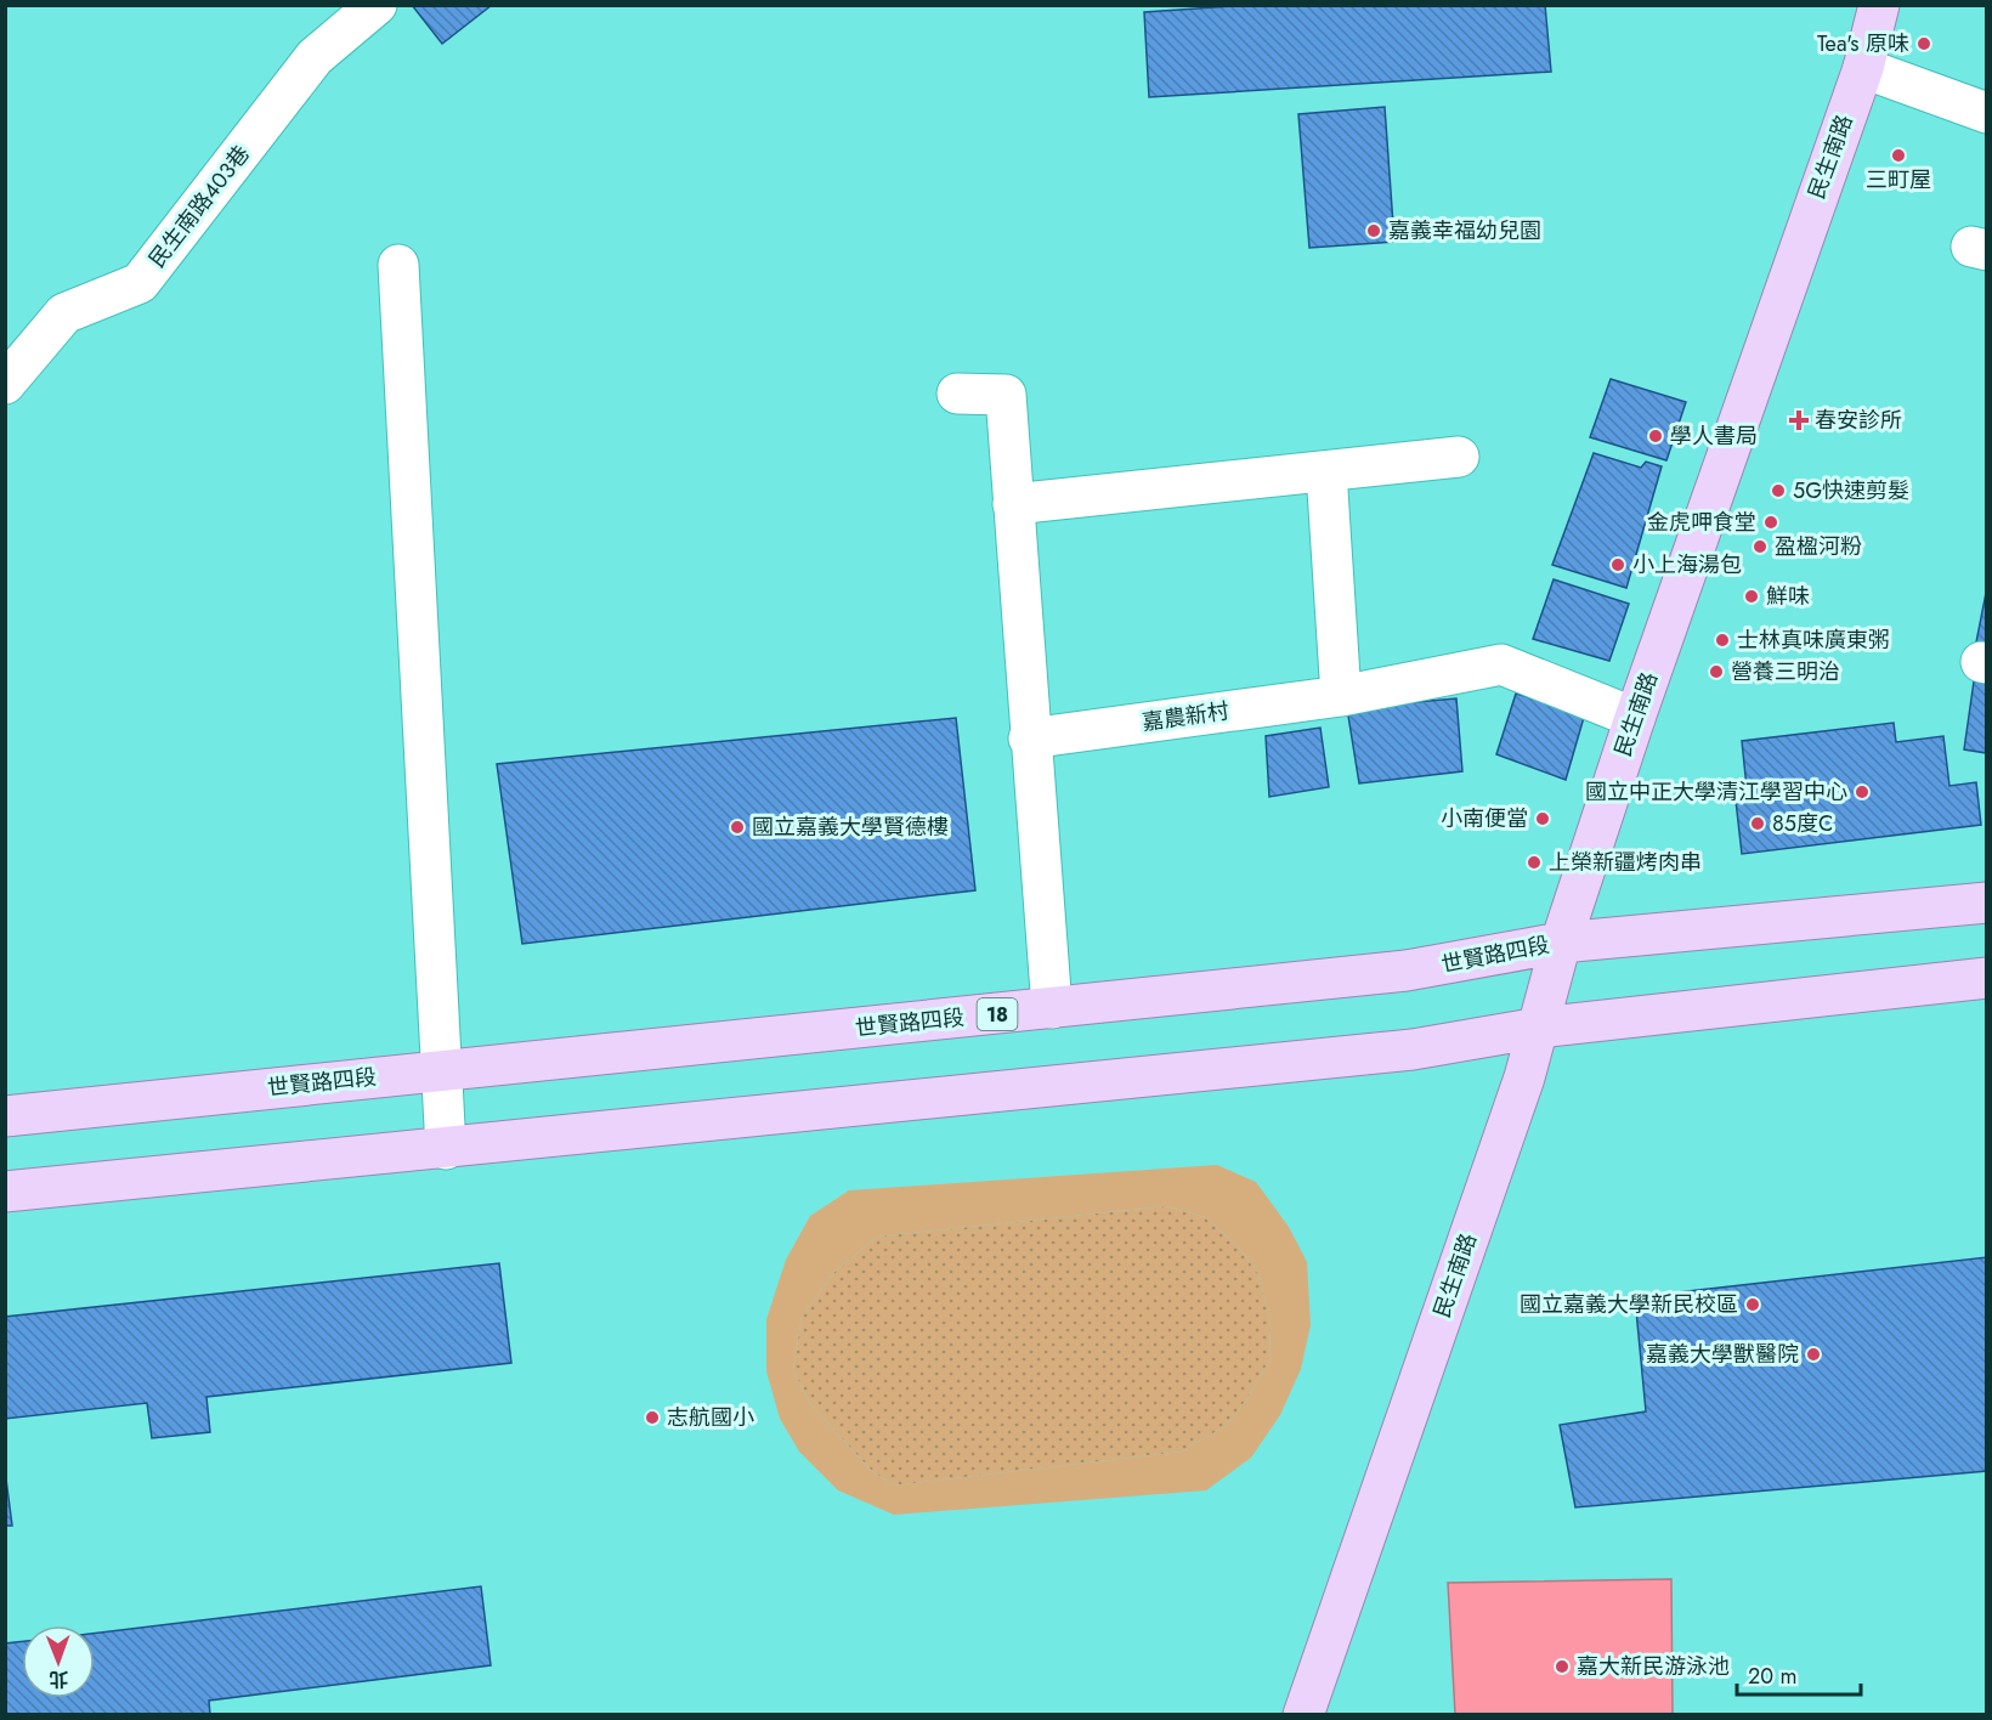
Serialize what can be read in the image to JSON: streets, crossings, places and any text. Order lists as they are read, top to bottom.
{
  "streets": {
    "main road": ["民生南路", "世賢路四段", "18"],
    "street": ["民生南路403巷", "嘉農新村"]
  },
  "crossings": [
    ["民生南路", "嘉農新村"],
    ["民生南路", "世賢路四段"]
  ],
  "places": {
    "other": [
      "Tea's 原味",
      "三町屋",
      "嘉義幸福幼兒園",
      "學人書局",
      "5G快速剪髮",
      "金虎呷食堂",
      "盈楹河粉",
      "小上海湯包",
      "鮮味",
      "士林真味廣東粥",
      "營養三明治",
      "國立中正大學清江學習中心",
      "小南便當",
      "85度C",
      "國立嘉義大學賢德樓",
      "上榮新疆烤肉串",
      "國立嘉義大學新民校區",
      "嘉義大學獸醫院",
      "志航國小",
      "嘉大新民游泳池"
    ],
    "health": ["春安診所"]
  },
  "scale_bar": "20 m",
  "north": "bottom"
}
